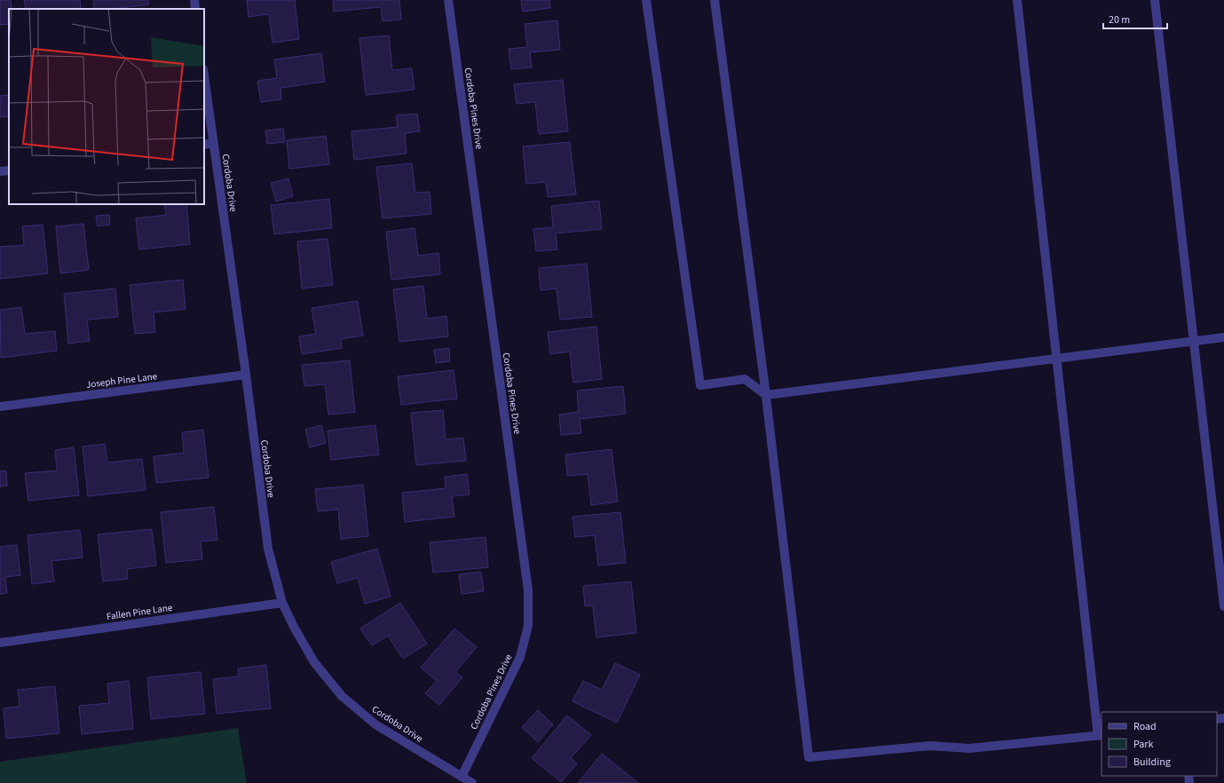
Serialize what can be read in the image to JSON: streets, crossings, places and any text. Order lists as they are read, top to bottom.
{
  "streets": {
    "street": [
      "Cordoba Pines Drive",
      "Cordoba Drive",
      "Joseph Pine Lane",
      "Fallen Pine Lane"
    ]
  },
  "crossings": [
    ["Cordoba Pines Drive", "Cordoba Drive"],
    ["Cordoba Drive", "Joseph Pine Lane"],
    ["Cordoba Drive", "Fallen Pine Lane"]
  ],
  "legend": ["Road", "Park", "Building"],
  "scale_bar": "20 m"
}
